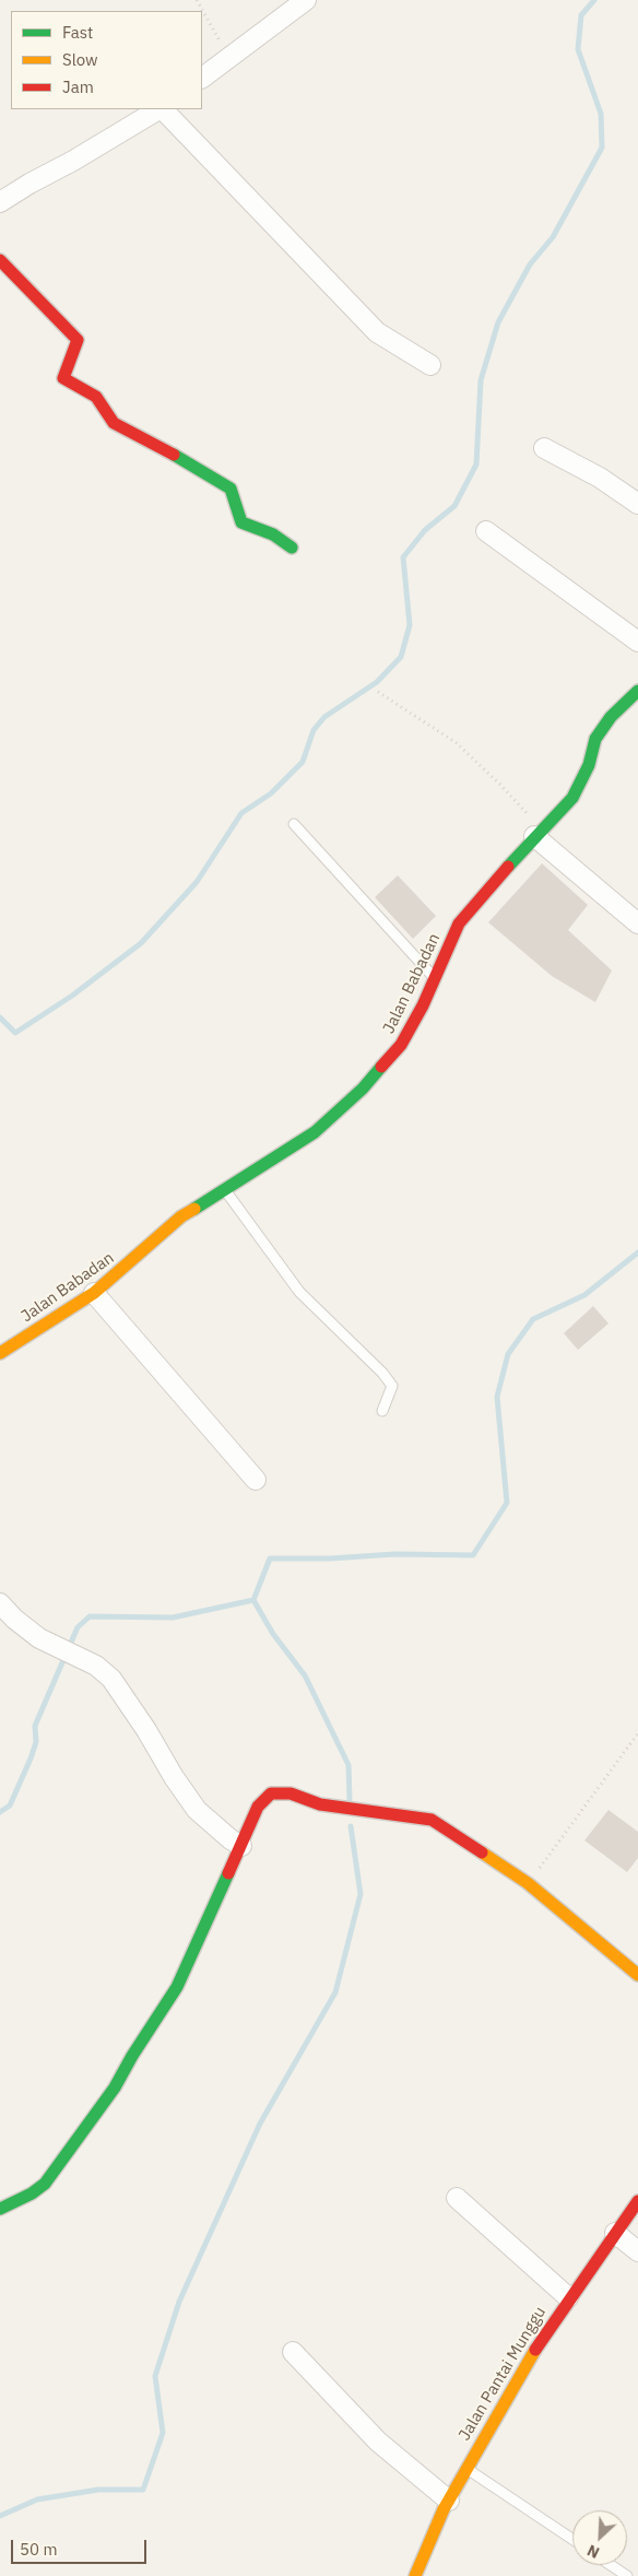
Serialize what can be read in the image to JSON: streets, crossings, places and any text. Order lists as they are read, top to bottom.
{
  "streets": {
    "street": ["Jalan Babadan", "Jalan Pantai Munggu"]
  },
  "legend": ["Fast", "Slow", "Jam"],
  "scale_bar": "50 m",
  "north": "bottom left"
}
